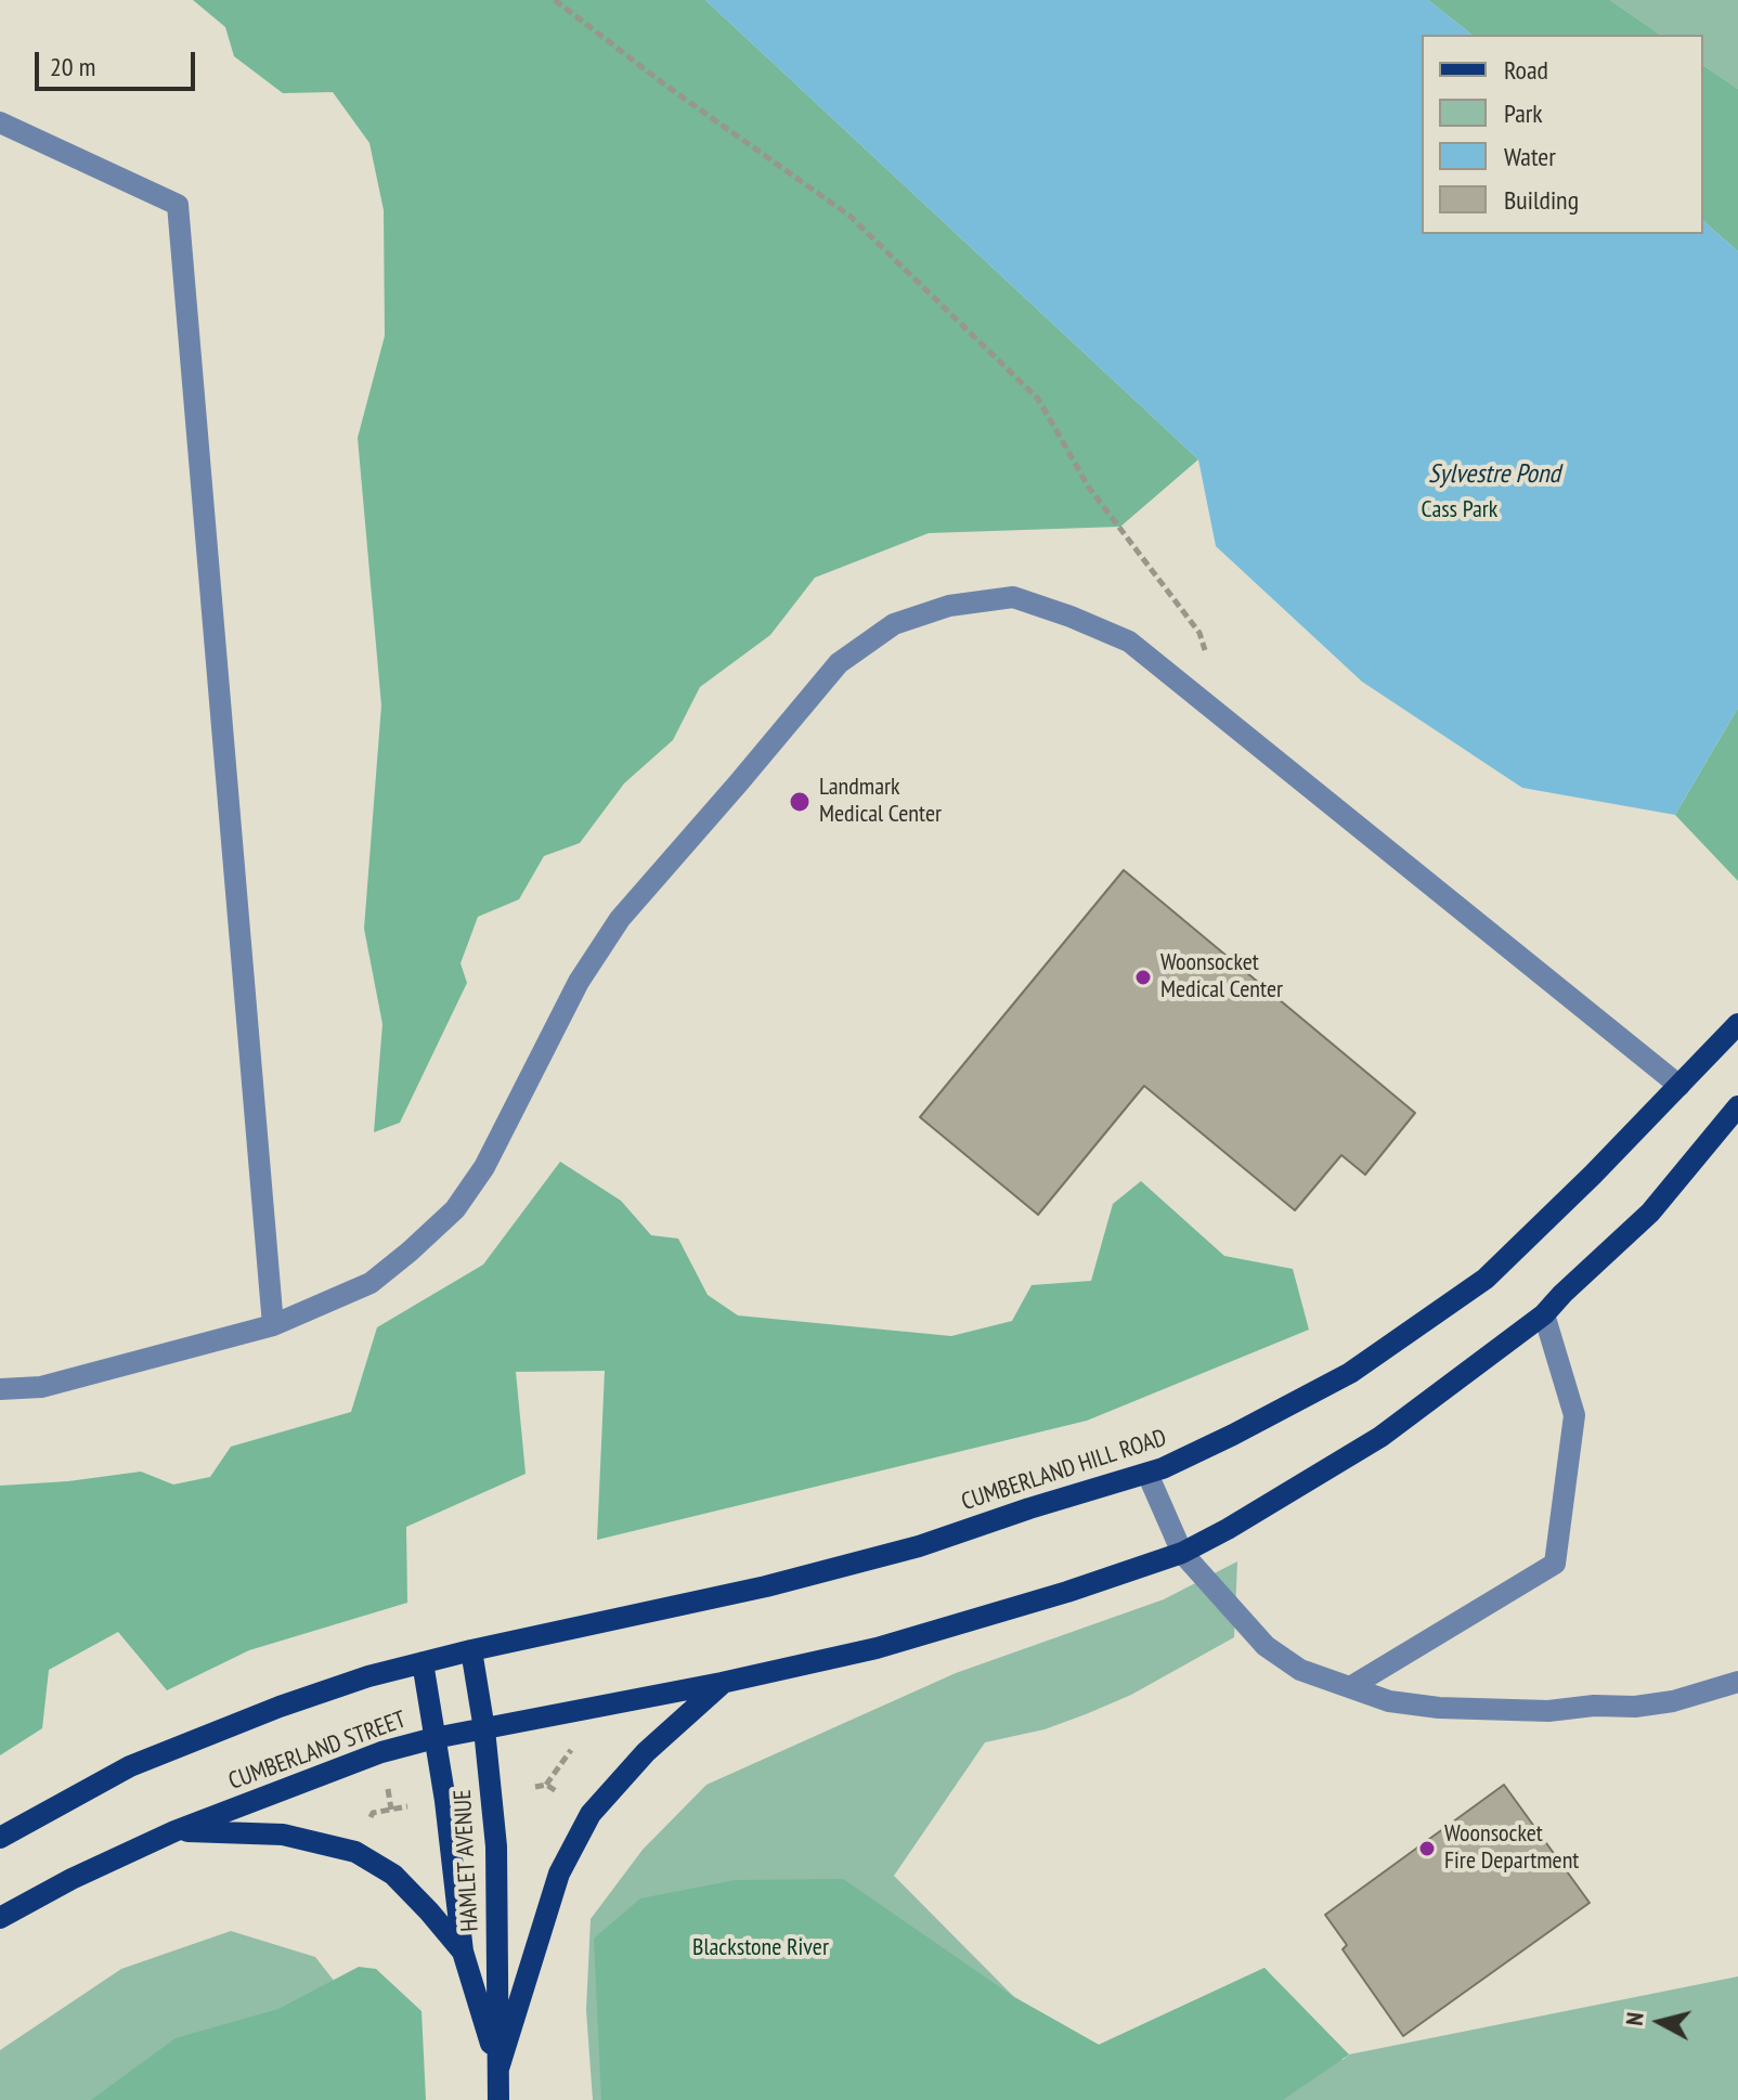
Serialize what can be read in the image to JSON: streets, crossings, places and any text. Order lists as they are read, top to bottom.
{
  "streets": {
    "main road": ["CUMBERLAND HILL ROAD", "CUMBERLAND STREET", "HAMLET AVENUE"]
  },
  "crossings": [
    ["CUMBERLAND HILL ROAD", "HAMLET AVENUE"],
    ["CUMBERLAND STREET", "HAMLET AVENUE"]
  ],
  "water": ["Sylvestre Pond"],
  "parks": ["Cass Park", "Blackstone River"],
  "places": ["Landmark Medical Center", "Woonsocket Medical Center", "Woonsocket Fire Department"],
  "legend": [
    "Road",
    "Park",
    "Water",
    "Building"
  ],
  "scale_bar": "20 m",
  "north": "left"
}
